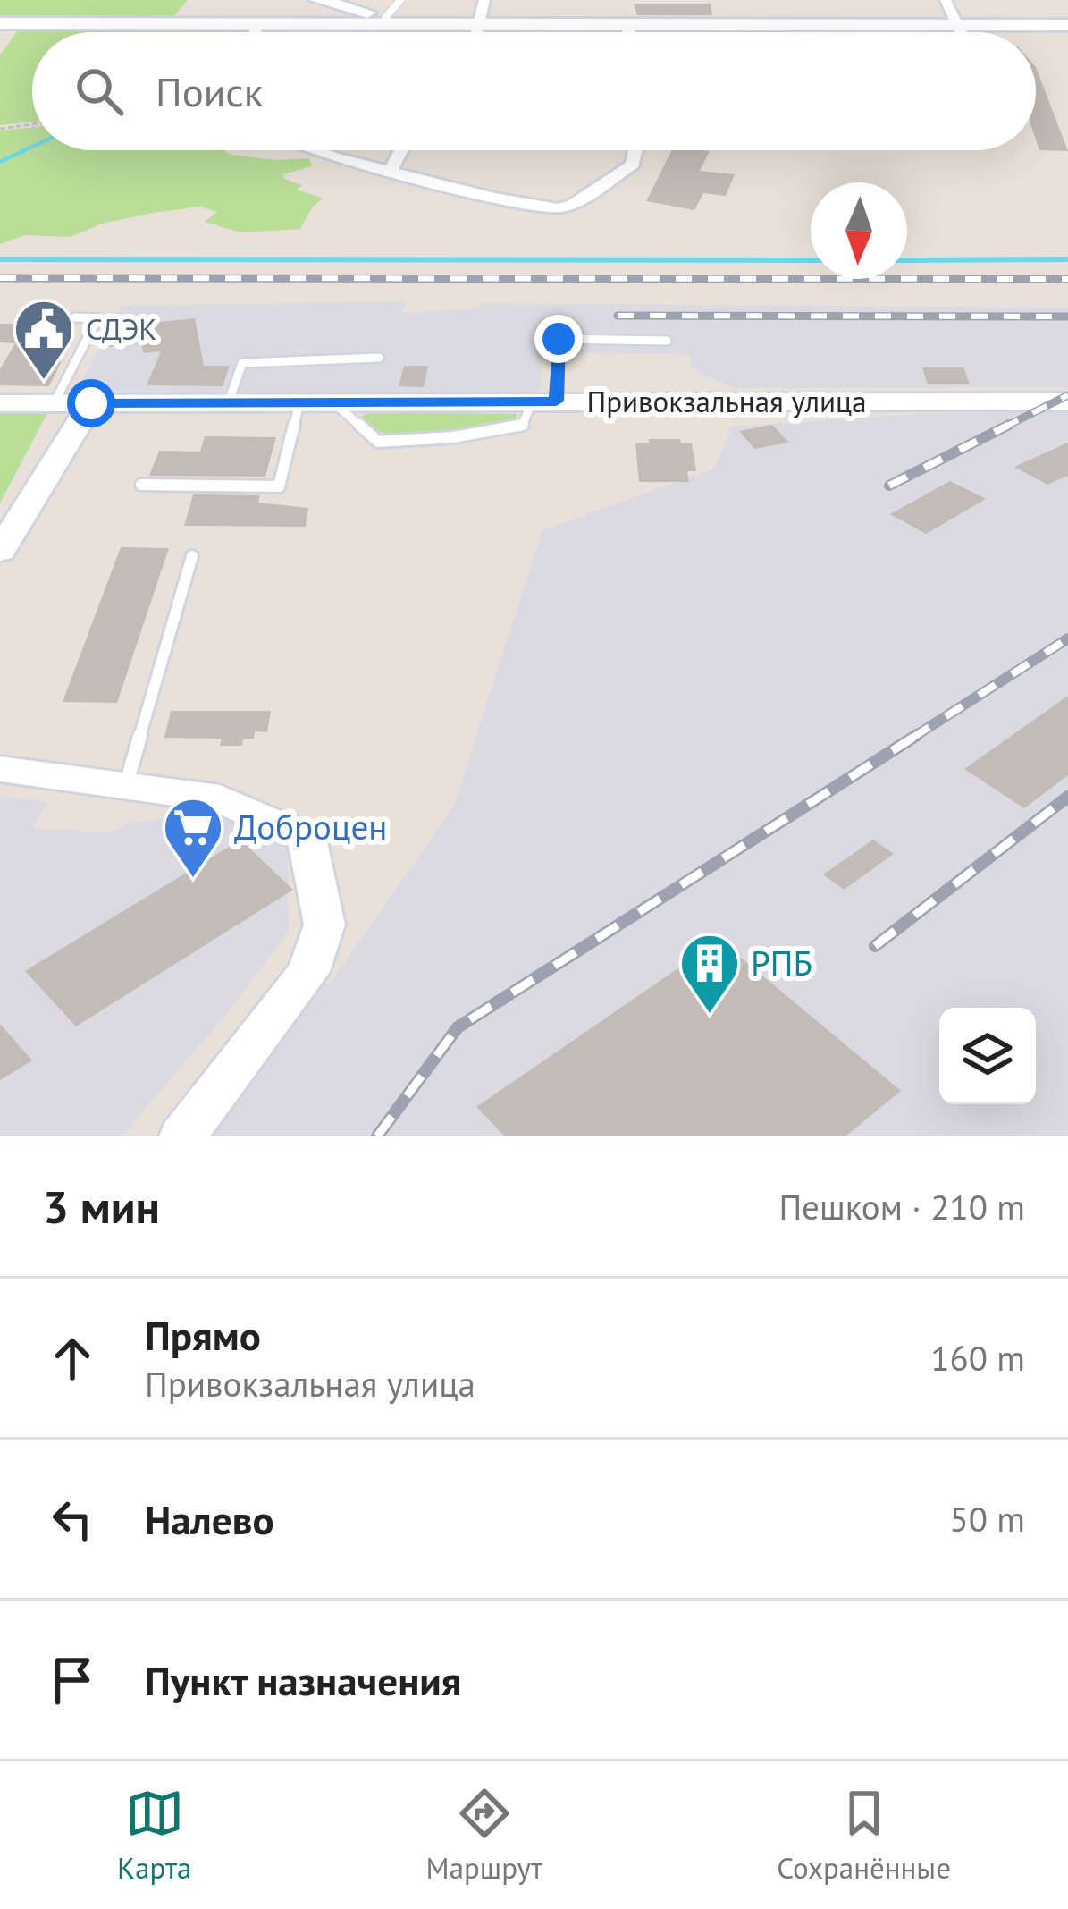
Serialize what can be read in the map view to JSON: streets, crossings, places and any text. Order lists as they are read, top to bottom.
{
  "streets": {
    "street": ["Привокзальная улица"]
  },
  "places": {
    "public building": ["СДЭК"],
    "supermarket": ["Доброцен"],
    "building": ["РПБ"]
  },
  "north": "bottom",
  "page": {
    "search": "Поиск",
    "heading": ["3 мин", "Пешком · 210 m"],
    "list": [
      ["Прямо", "Привокзальная улица", "160 m"],
      ["Налево", "50 m"],
      "Пункт назначения"
    ],
    "nav": ["Карта", "Маршрут", "Сохранённые"]
  }
}
